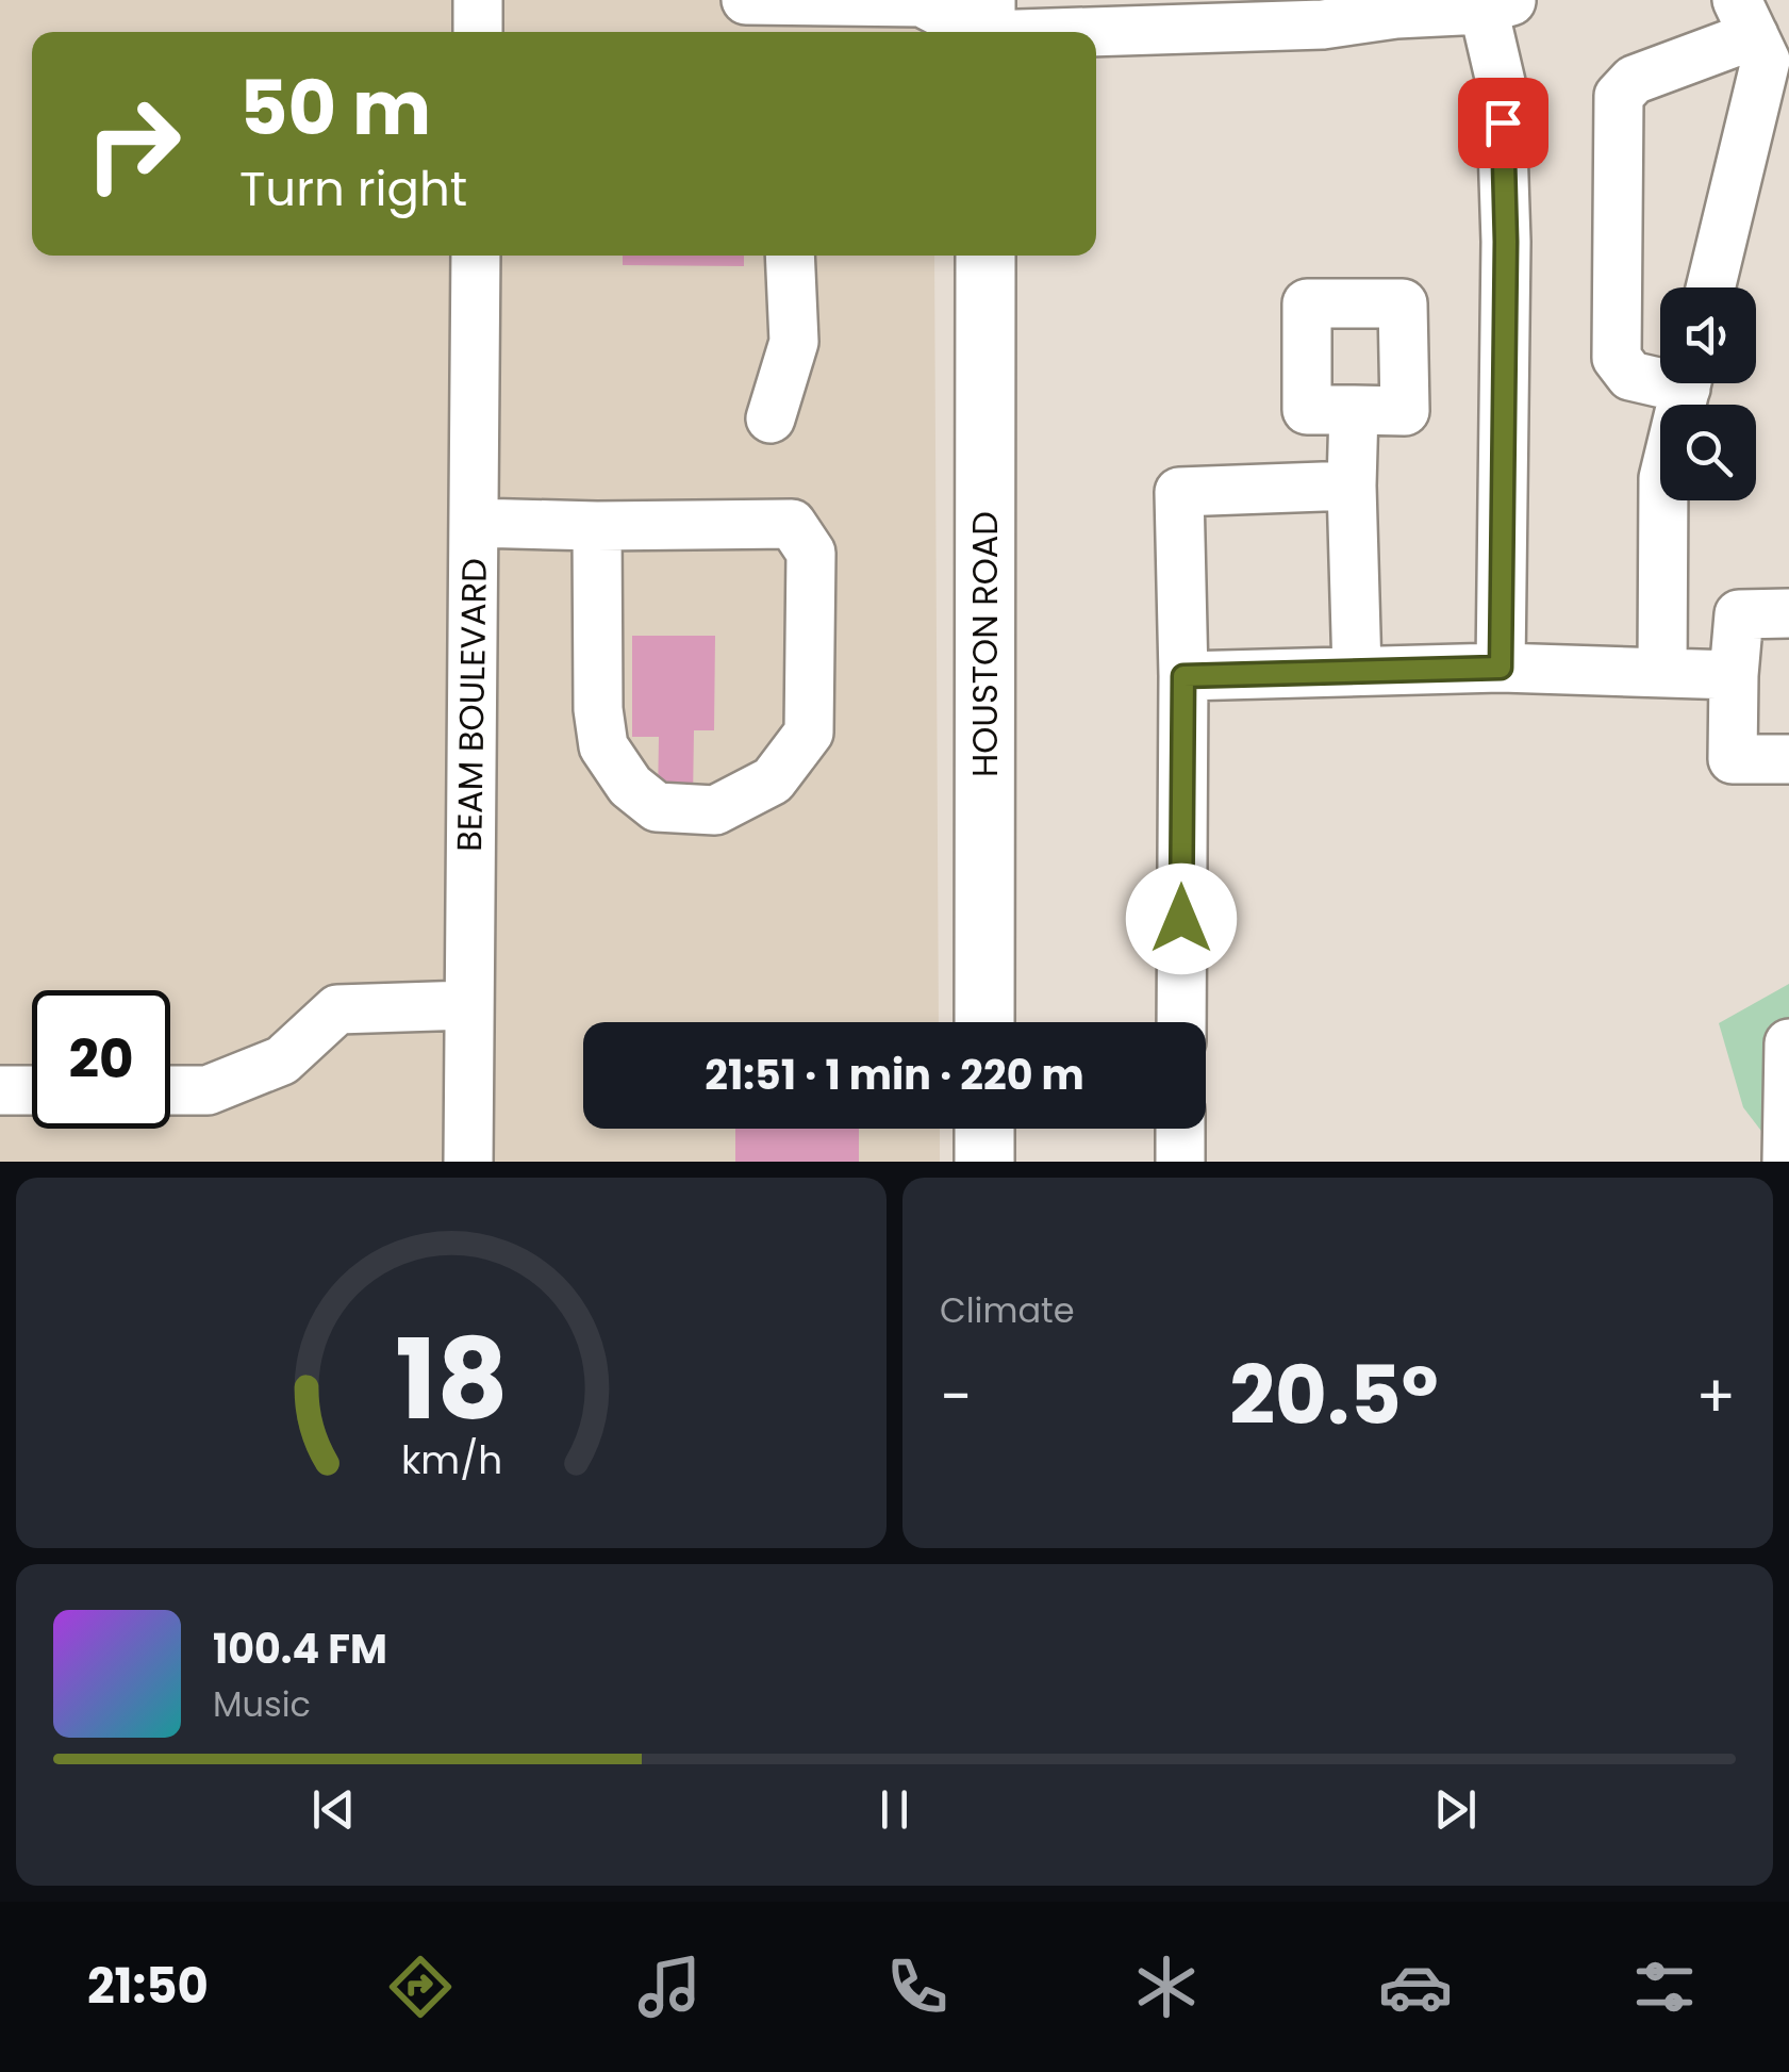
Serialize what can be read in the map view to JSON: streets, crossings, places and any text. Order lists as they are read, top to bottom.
{
  "streets": {
    "main road": ["HOUSTON ROAD"],
    "street": ["BEAM BOULEVARD"]
  },
  "page": {
    "turn": ["50 m", "Turn right"],
    "limit": "20",
    "trip": "21:51 · 1 min · 220 m",
    "tile": "Climate",
    "heat": ["−", "20.5°", "+"],
    "song": ["100.4 FM", "Music"],
    "tabs": "21:50",
    "gauge": ["18", "km/h"]
  }
}
